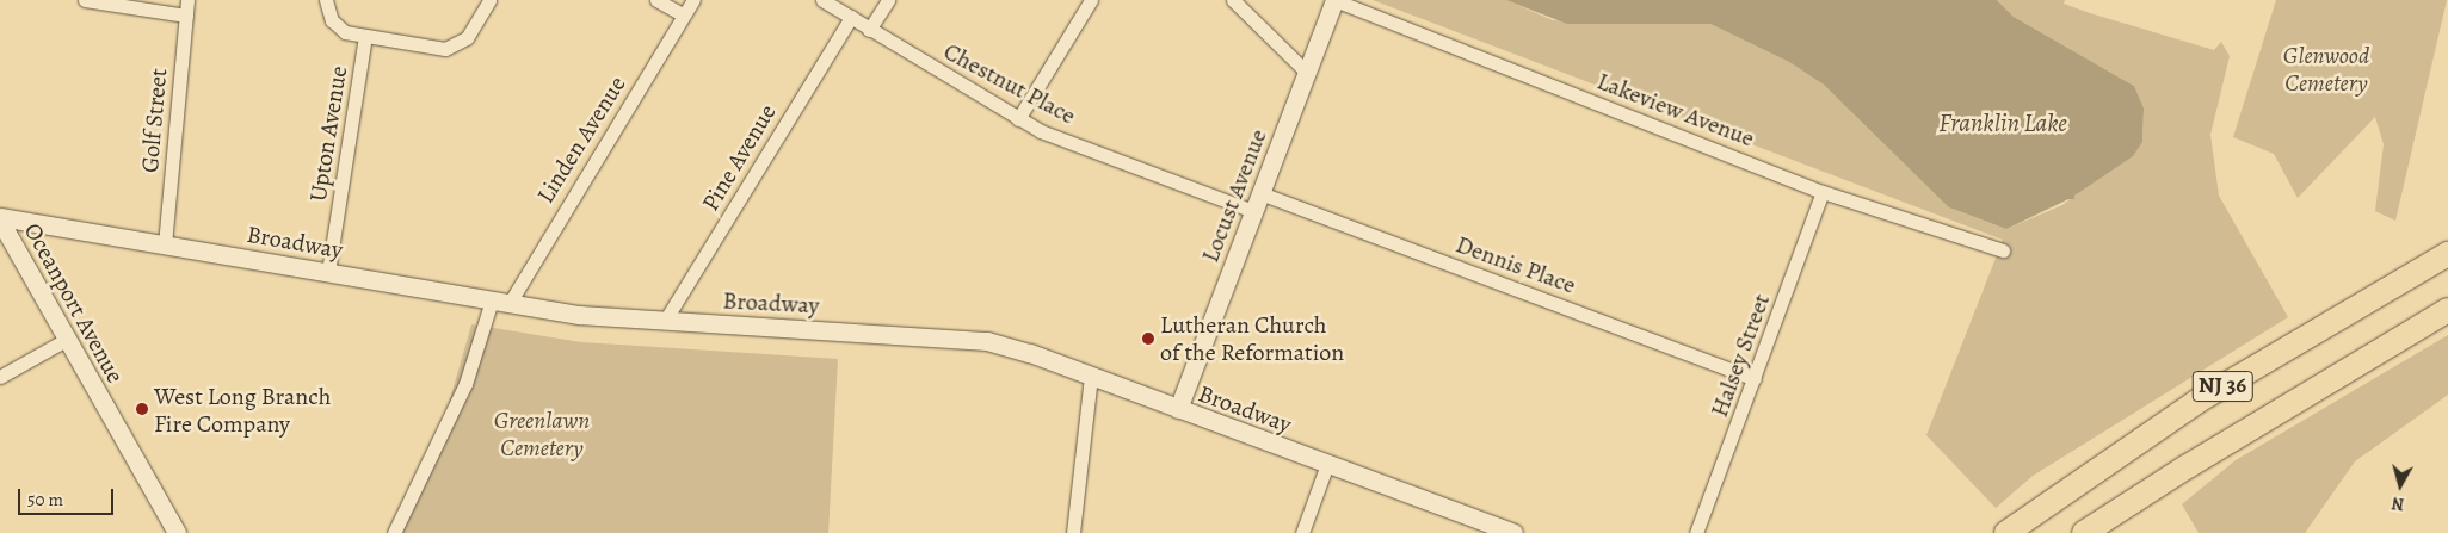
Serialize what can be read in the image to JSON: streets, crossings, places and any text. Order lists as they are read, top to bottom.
{
  "streets": {
    "highway": ["NJ 36"],
    "street": [
      "Chestnut Place",
      "Lakeview Avenue",
      "Golf Street",
      "Upton Avenue",
      "Linden Avenue",
      "Pine Avenue",
      "Locust Avenue",
      "Broadway",
      "Dennis Place",
      "Oceanport Avenue",
      "Halsey Street"
    ]
  },
  "crossings": [
    ["Chestnut Place", "Pine Avenue"],
    ["Chestnut Place", "Locust Avenue"],
    ["Lakeview Avenue", "Locust Avenue"],
    ["Lakeview Avenue", "Halsey Street"],
    ["Golf Street", "Broadway"],
    ["Upton Avenue", "Broadway"],
    ["Linden Avenue", "Broadway"],
    ["Pine Avenue", "Broadway"],
    ["Locust Avenue", "Broadway"],
    ["Locust Avenue", "Dennis Place"],
    ["Broadway", "Oceanport Avenue"],
    ["Dennis Place", "Halsey Street"]
  ],
  "water": ["Franklin Lake"],
  "parks": ["Glenwood Cemetery", "Greenlawn Cemetery"],
  "places": ["Lutheran Church of the Reformation", "West Long Branch Fire Company"],
  "scale_bar": "50 m",
  "north": "bottom"
}
